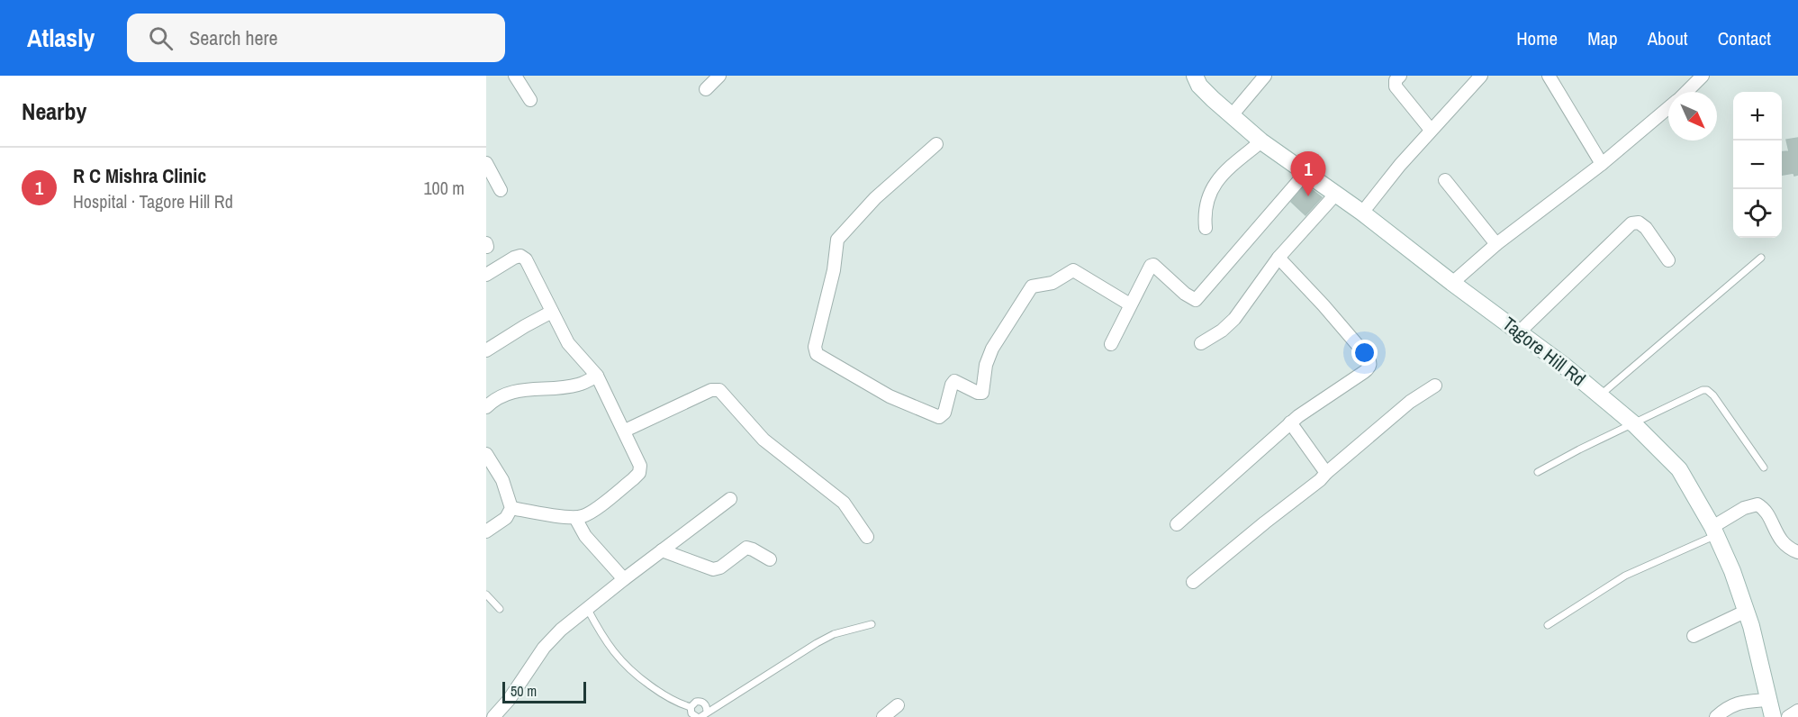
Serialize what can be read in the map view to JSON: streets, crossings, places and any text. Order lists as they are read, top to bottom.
{
  "streets": {
    "main road": ["Tagore Hill Rd"]
  },
  "scale_bar": "50 m",
  "north": "bottom right",
  "page": {
    "header": "Atlasly",
    "search": "Search here",
    "nav": [
      "Home",
      "Map",
      "About",
      "Contact"
    ],
    "heading": "Nearby",
    "map_buttons": ["+", "−"],
    "list": [
      {
        "mark": "1",
        "name": "R C Mishra Clinic",
        "note": "Hospital · Tagore Hill Rd",
        "value": "100 m"
      }
    ],
    "pins": "1",
    "scale": "50 m"
  }
}
